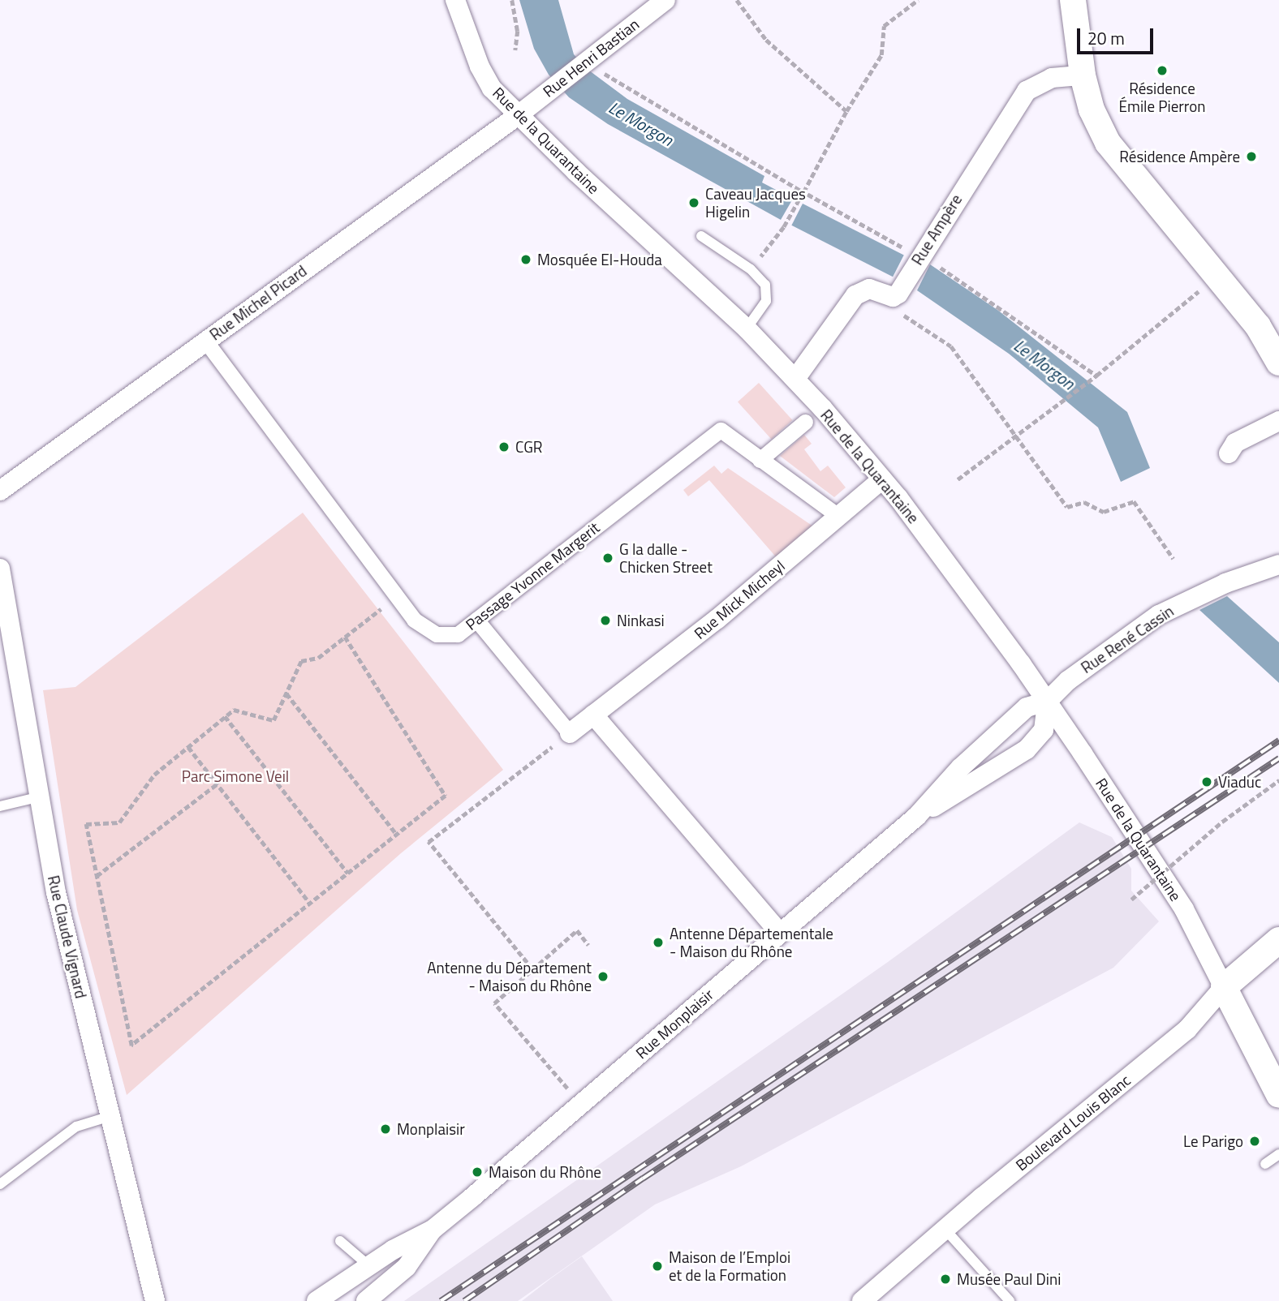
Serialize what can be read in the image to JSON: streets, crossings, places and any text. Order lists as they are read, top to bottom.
{
  "streets": {
    "street": [
      "Rue Henri Bastian",
      "Rue de la Quarantaine",
      "Rue Ampère",
      "Rue Michel Picard",
      "Passage Yvonne Margerit",
      "Rue Mick Micheyl",
      "Rue René Cassin",
      "Rue Claude Vignard",
      "Rue Monplaisir",
      "Boulevard Louis Blanc"
    ]
  },
  "crossings": [
    ["Rue Henri Bastian", "Rue de la Quarantaine"],
    ["Rue Henri Bastian", "Rue Michel Picard"],
    ["Rue de la Quarantaine", "Rue Ampère"],
    ["Rue de la Quarantaine", "Rue Michel Picard"],
    ["Rue de la Quarantaine", "Rue Mick Micheyl"],
    ["Rue de la Quarantaine", "Rue René Cassin"],
    ["Rue de la Quarantaine", "Rue Monplaisir"],
    ["Rue de la Quarantaine", "Boulevard Louis Blanc"],
    ["Rue Michel Picard", "Passage Yvonne Margerit"],
    ["Passage Yvonne Margerit", "Rue Mick Micheyl"],
    ["Rue René Cassin", "Rue Monplaisir"]
  ],
  "water": ["Le Morgon"],
  "parks": ["Parc Simone Veil"],
  "places": [
    "Résidence Émile Pierron",
    "Résidence Ampère",
    "Caveau Jacques Higelin",
    "Mosquée El-Houda",
    "CGR",
    "G la dalle - Chicken Street",
    "Ninkasi",
    "Viaduc",
    "Antenne Départementale - Maison du Rhône",
    "Antenne du Département - Maison du Rhône",
    "Monplaisir",
    "Le Parigo",
    "Maison du Rhône",
    "Maison de l’Emploi et de la Formation",
    "Musée Paul Dini"
  ],
  "scale_bar": "20 m"
}
